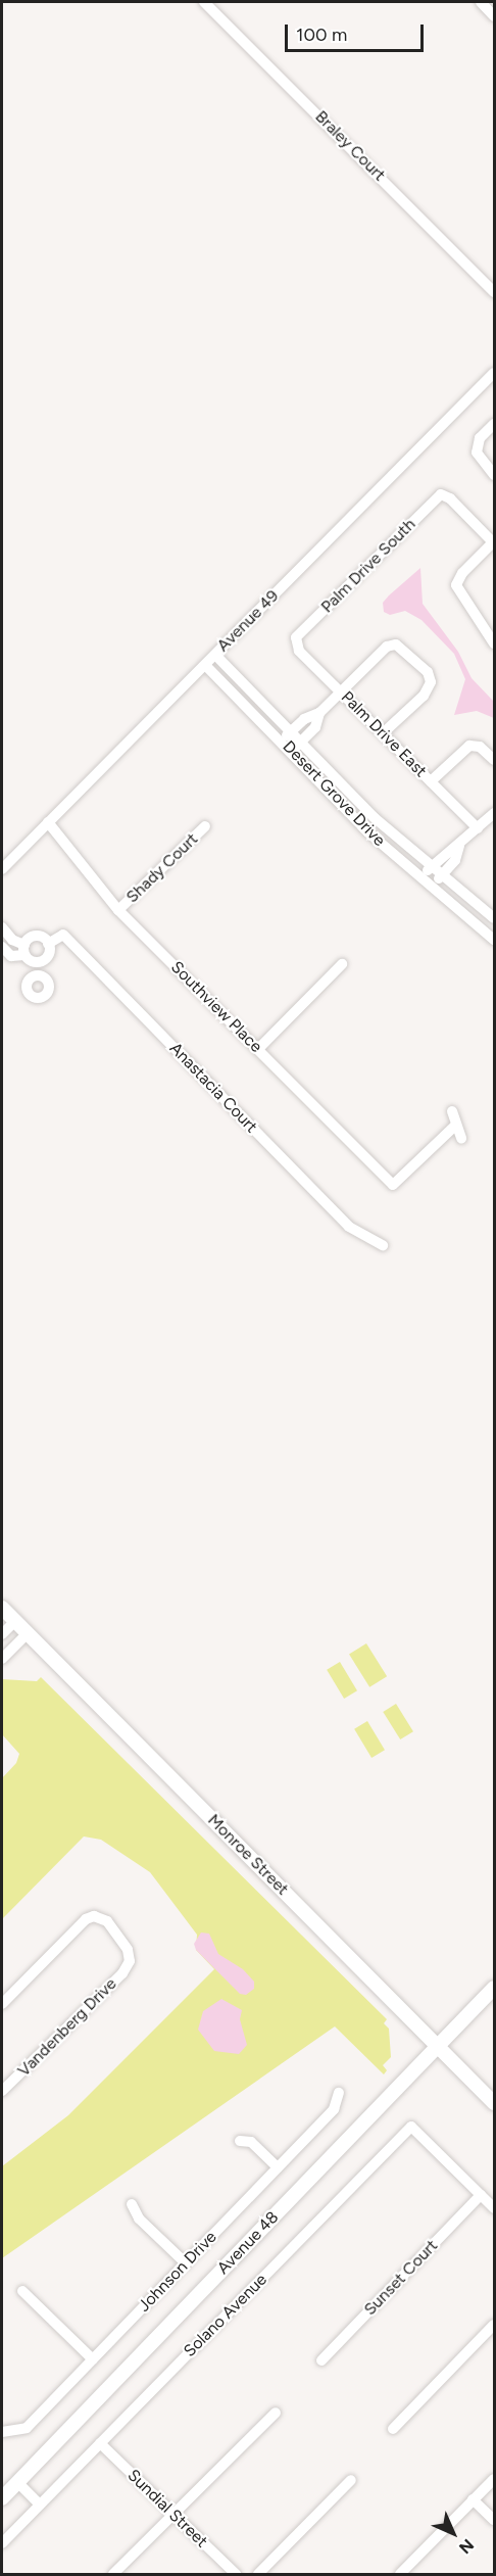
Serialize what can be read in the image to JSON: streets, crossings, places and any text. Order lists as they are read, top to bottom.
{
  "streets": {
    "main road": ["Monroe Street", "Avenue 48"],
    "street": [
      "Braley Court",
      "Palm Drive South",
      "Avenue 49",
      "Palm Drive East",
      "Desert Grove Drive",
      "Shady Court",
      "Southview Place",
      "Anastacia Court",
      "Vandenberg Drive",
      "Johnson Drive",
      "Sunset Court",
      "Solano Avenue",
      "Sundial Street"
    ]
  },
  "crossings": [
    ["Palm Drive South", "Palm Drive East"],
    ["Avenue 49", "Desert Grove Drive"],
    ["Avenue 49", "Southview Place"],
    ["Shady Court", "Southview Place"],
    ["Monroe Street", "Avenue 48"],
    ["Sunset Court", "Solano Avenue"],
    ["Solano Avenue", "Sundial Street"]
  ],
  "scale_bar": "100 m",
  "north": "bottom right"
}
